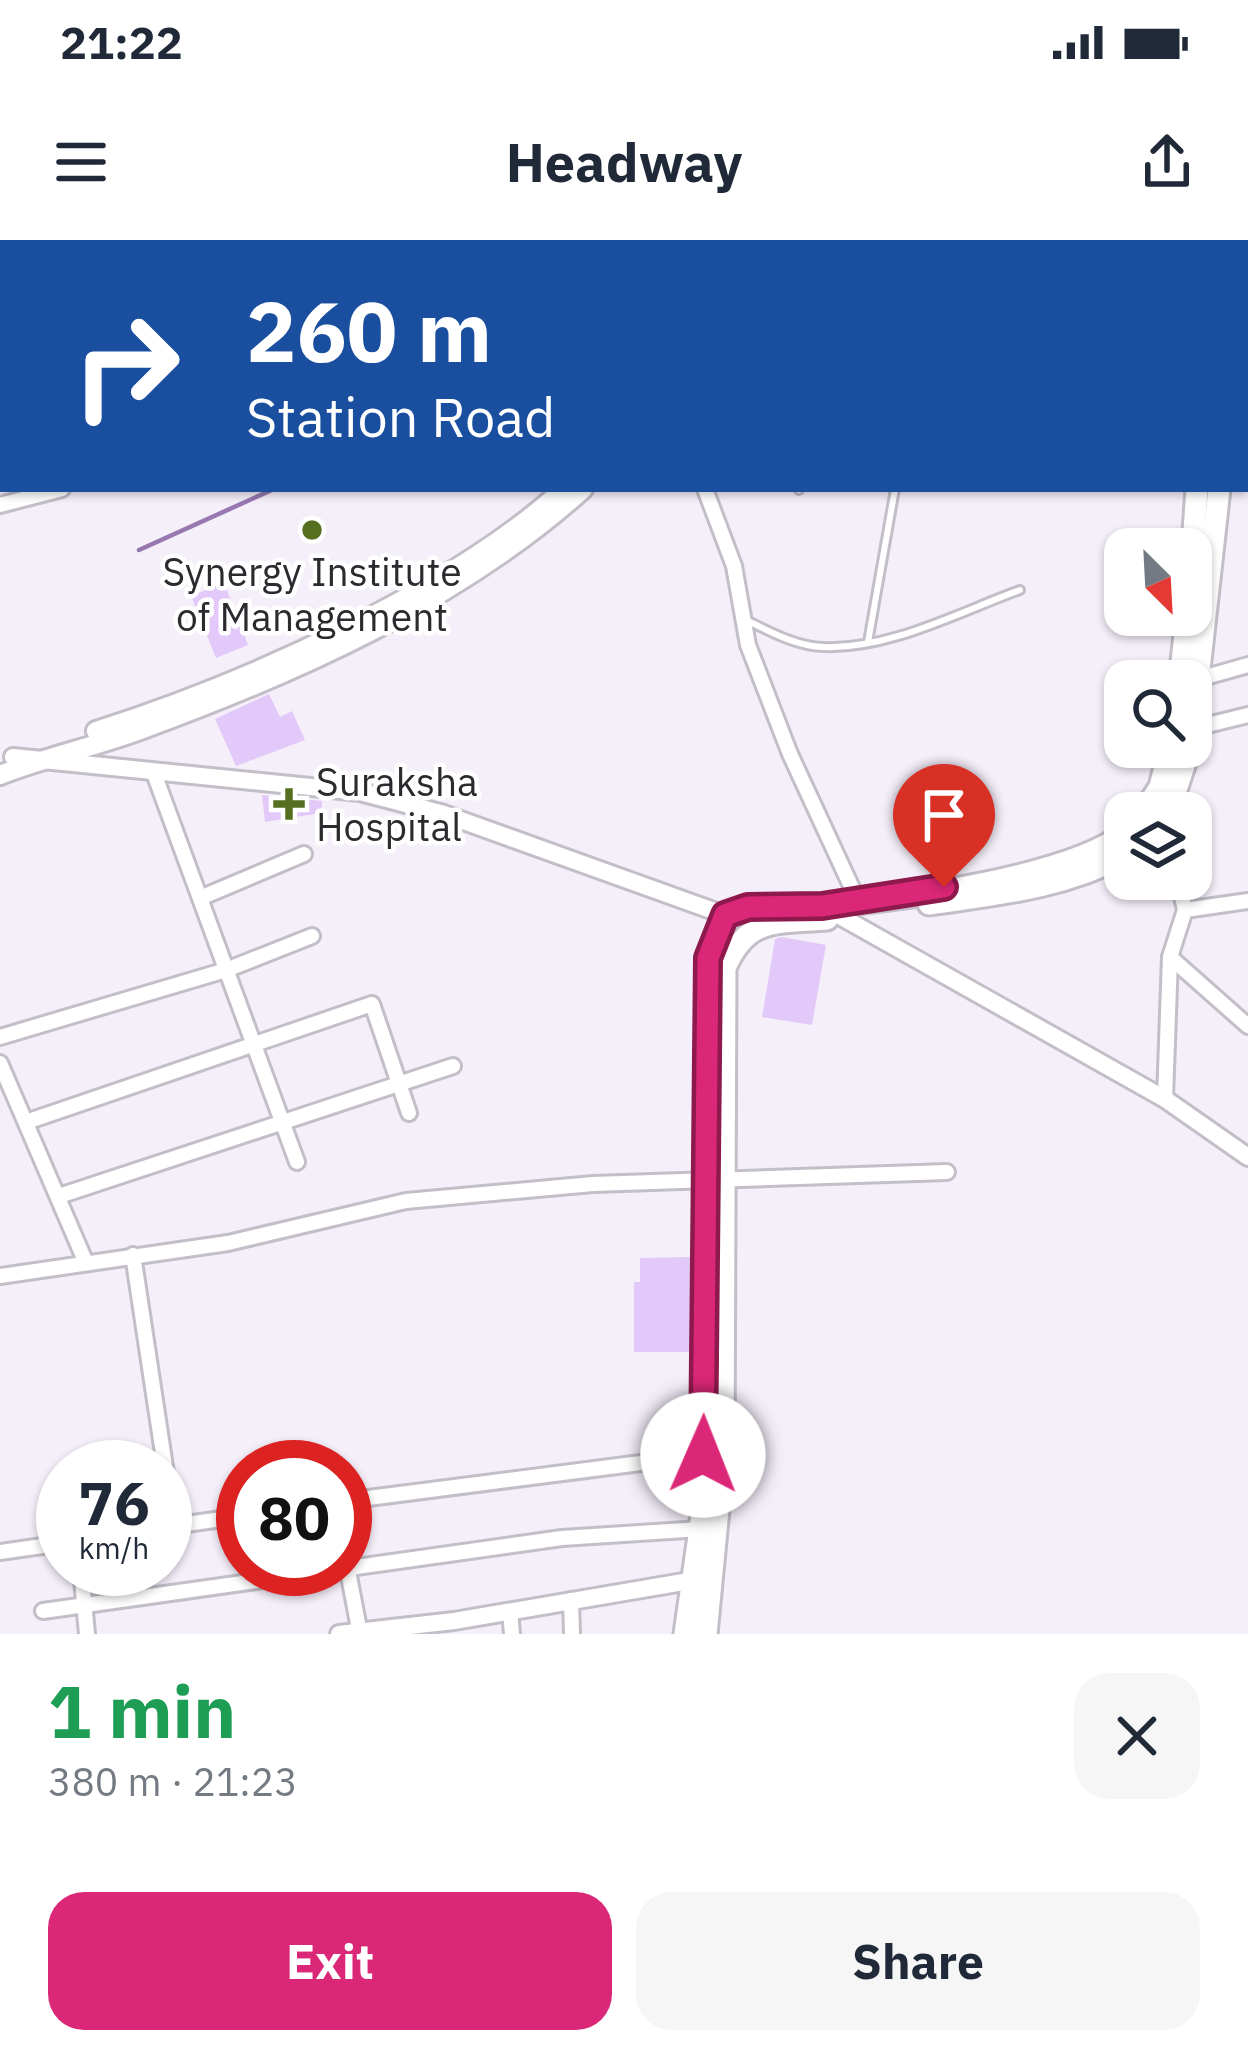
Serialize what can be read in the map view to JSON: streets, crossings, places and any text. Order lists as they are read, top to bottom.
{
  "places": {
    "other": ["Synergy Institute of Management"],
    "health": ["Suraksha Hospital"]
  },
  "north": "bottom right",
  "page": {
    "status": "21:22",
    "header": "Headway",
    "turn": ["260 m", "Station Road"],
    "speed": "76 km/h",
    "limit": "80",
    "heading": ["1 min", "380 m · 21:23"],
    "buttons": ["Exit", "Share"]
  }
}
